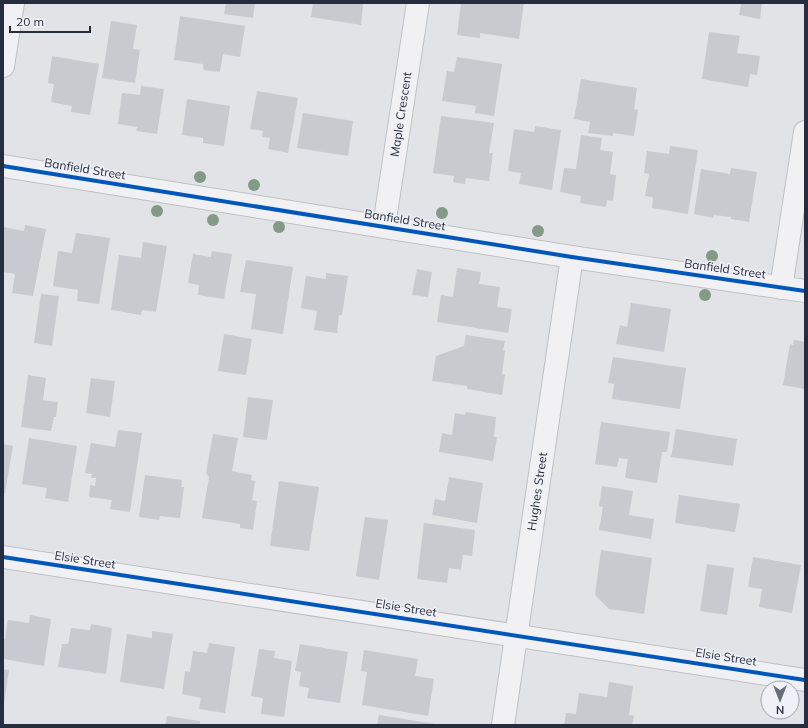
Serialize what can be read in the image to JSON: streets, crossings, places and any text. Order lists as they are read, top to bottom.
{
  "streets": {
    "street": [
      "Maple Crescent",
      "Banfield Street",
      "Hughes Street",
      "Elsie Street"
    ]
  },
  "crossings": [
    ["Maple Crescent", "Banfield Street"],
    ["Banfield Street", "Hughes Street"],
    ["Hughes Street", "Elsie Street"]
  ],
  "scale_bar": "20 m",
  "north": "bottom"
}
